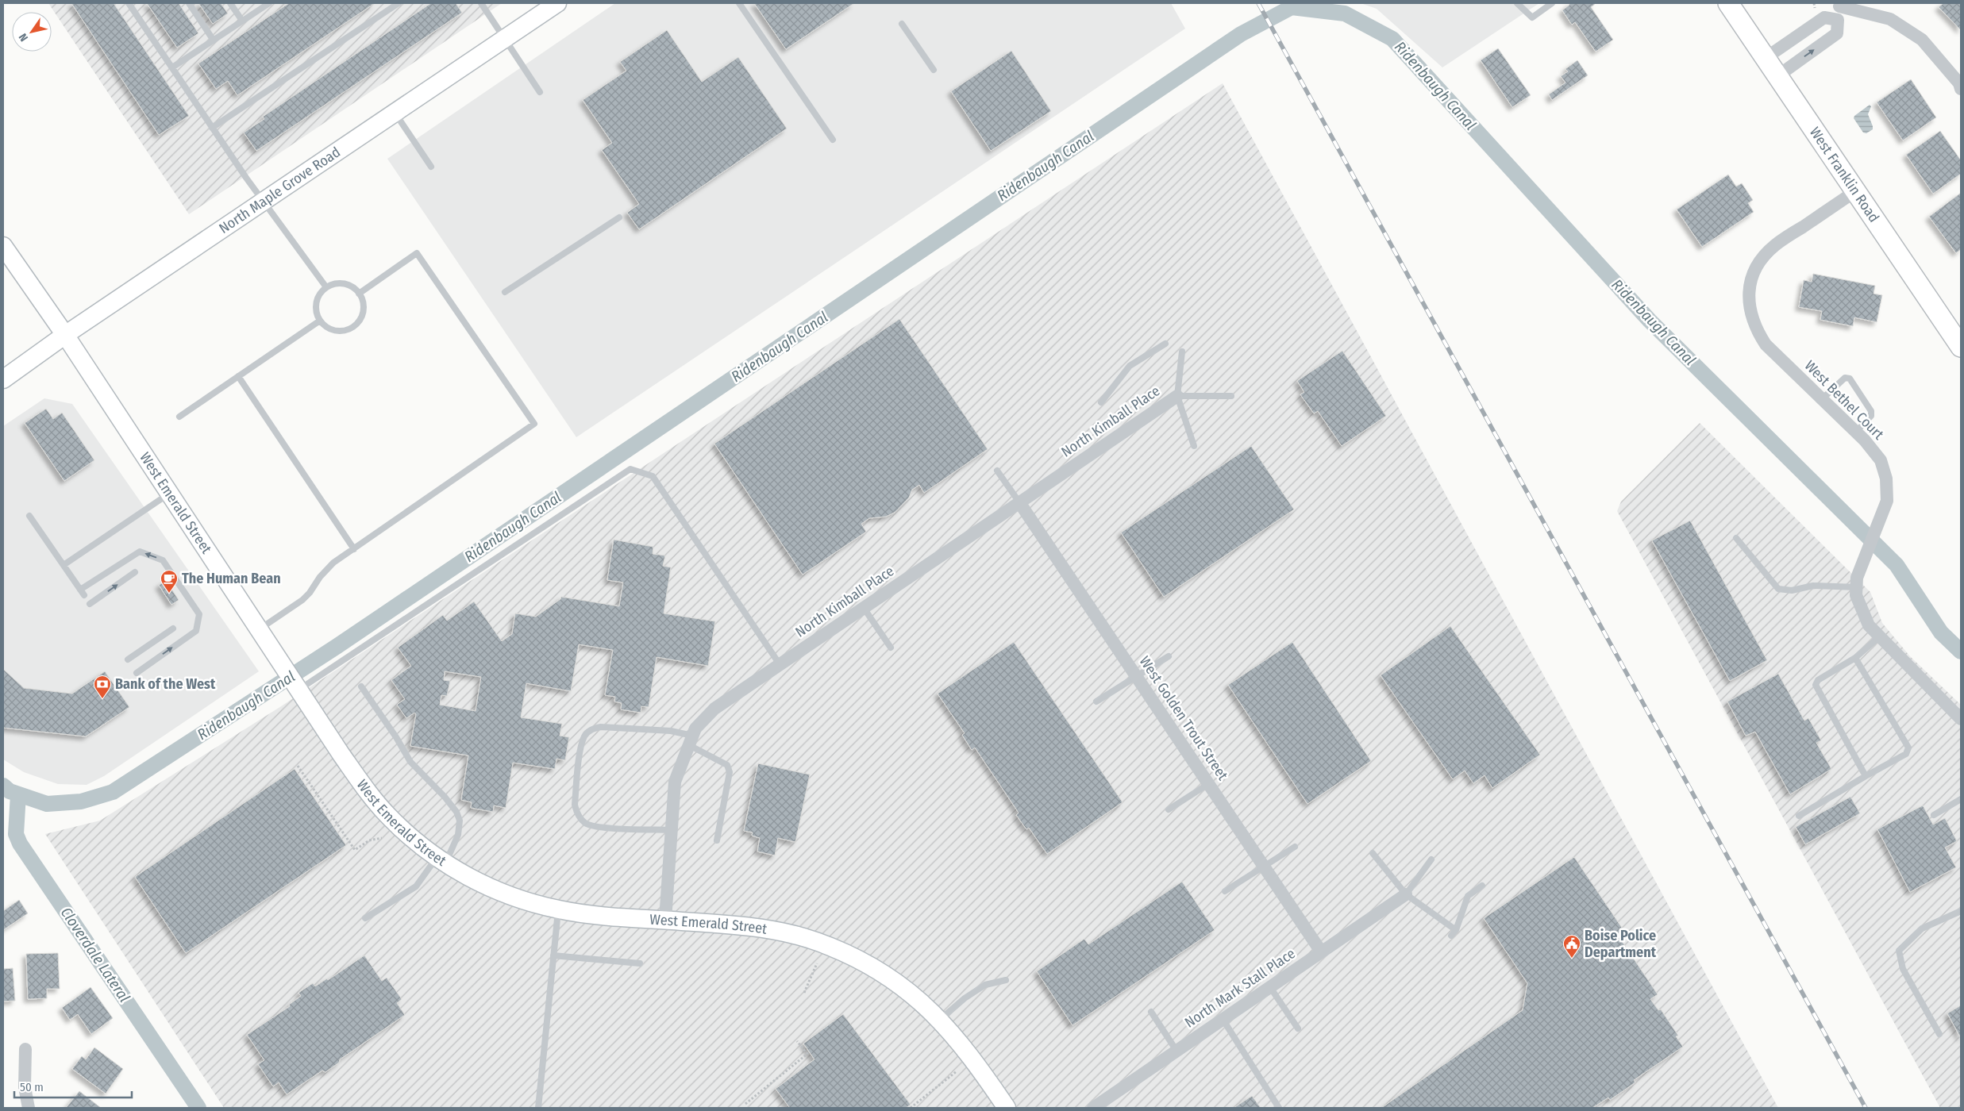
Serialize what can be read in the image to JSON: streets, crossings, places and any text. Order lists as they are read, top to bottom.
{
  "streets": {
    "main road": ["West Franklin Road", "North Maple Grove Road", "West Emerald Street"],
    "street": [
      "West Bethel Court",
      "North Kimball Place",
      "West Golden Trout Street",
      "North Mark Stall Place"
    ]
  },
  "crossings": [
    ["West Franklin Road", "West Bethel Court"],
    ["North Maple Grove Road", "West Emerald Street"],
    ["North Kimball Place", "West Emerald Street"],
    ["North Kimball Place", "West Golden Trout Street"],
    ["West Golden Trout Street", "North Mark Stall Place"]
  ],
  "water": ["Ridenbaugh Canal", "Cloverdale Lateral"],
  "places": {
    "cafe": ["The Human Bean"],
    "bank": ["Bank of the West"],
    "public building": ["Boise Police Department"]
  },
  "scale_bar": "50 m",
  "north": "bottom left"
}
